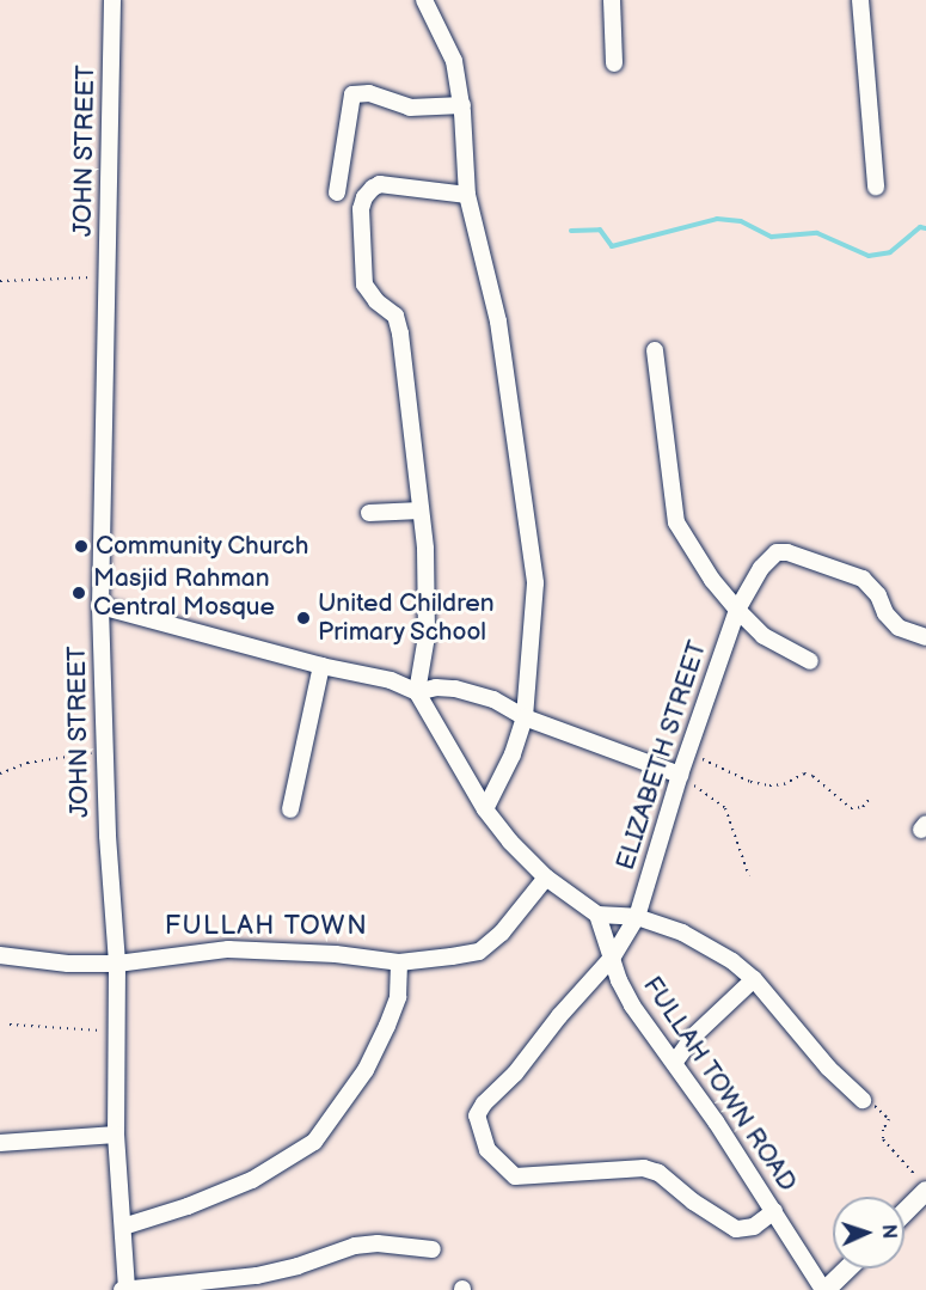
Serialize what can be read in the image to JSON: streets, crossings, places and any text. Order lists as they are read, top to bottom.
{
  "streets": {
    "street": ["JOHN STREET", "ELIZABETH STREET", "FULLAH TOWN ROAD"]
  },
  "crossings": [
    ["ELIZABETH STREET", "FULLAH TOWN ROAD"]
  ],
  "districts": ["FULLAH TOWN"],
  "places": ["Community Church", "Masjid Rahman Central Mosque", "United Children Primary School"],
  "north": "right"
}
